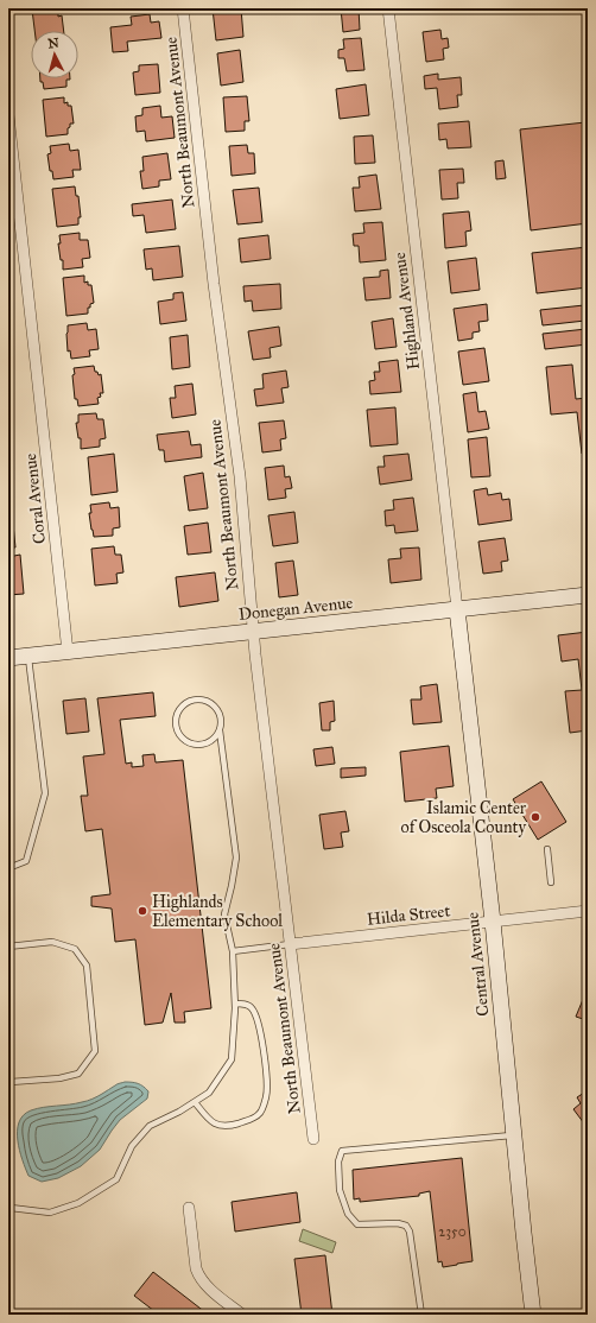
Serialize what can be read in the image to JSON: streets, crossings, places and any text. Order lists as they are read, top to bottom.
{
  "streets": {
    "street": [
      "North Beaumont Avenue",
      "Highland Avenue",
      "Coral Avenue",
      "Donegan Avenue",
      "Hilda Street",
      "Central Avenue"
    ]
  },
  "crossings": [
    ["North Beaumont Avenue", "Donegan Avenue"],
    ["North Beaumont Avenue", "Hilda Street"],
    ["Highland Avenue", "Donegan Avenue"],
    ["Highland Avenue", "Central Avenue"],
    ["Coral Avenue", "Donegan Avenue"],
    ["Donegan Avenue", "Central Avenue"],
    ["Hilda Street", "Central Avenue"]
  ],
  "places": ["Islamic Center of Osceola County", "Highlands Elementary School"],
  "house_numbers": ["2350"],
  "north": "top"
}
